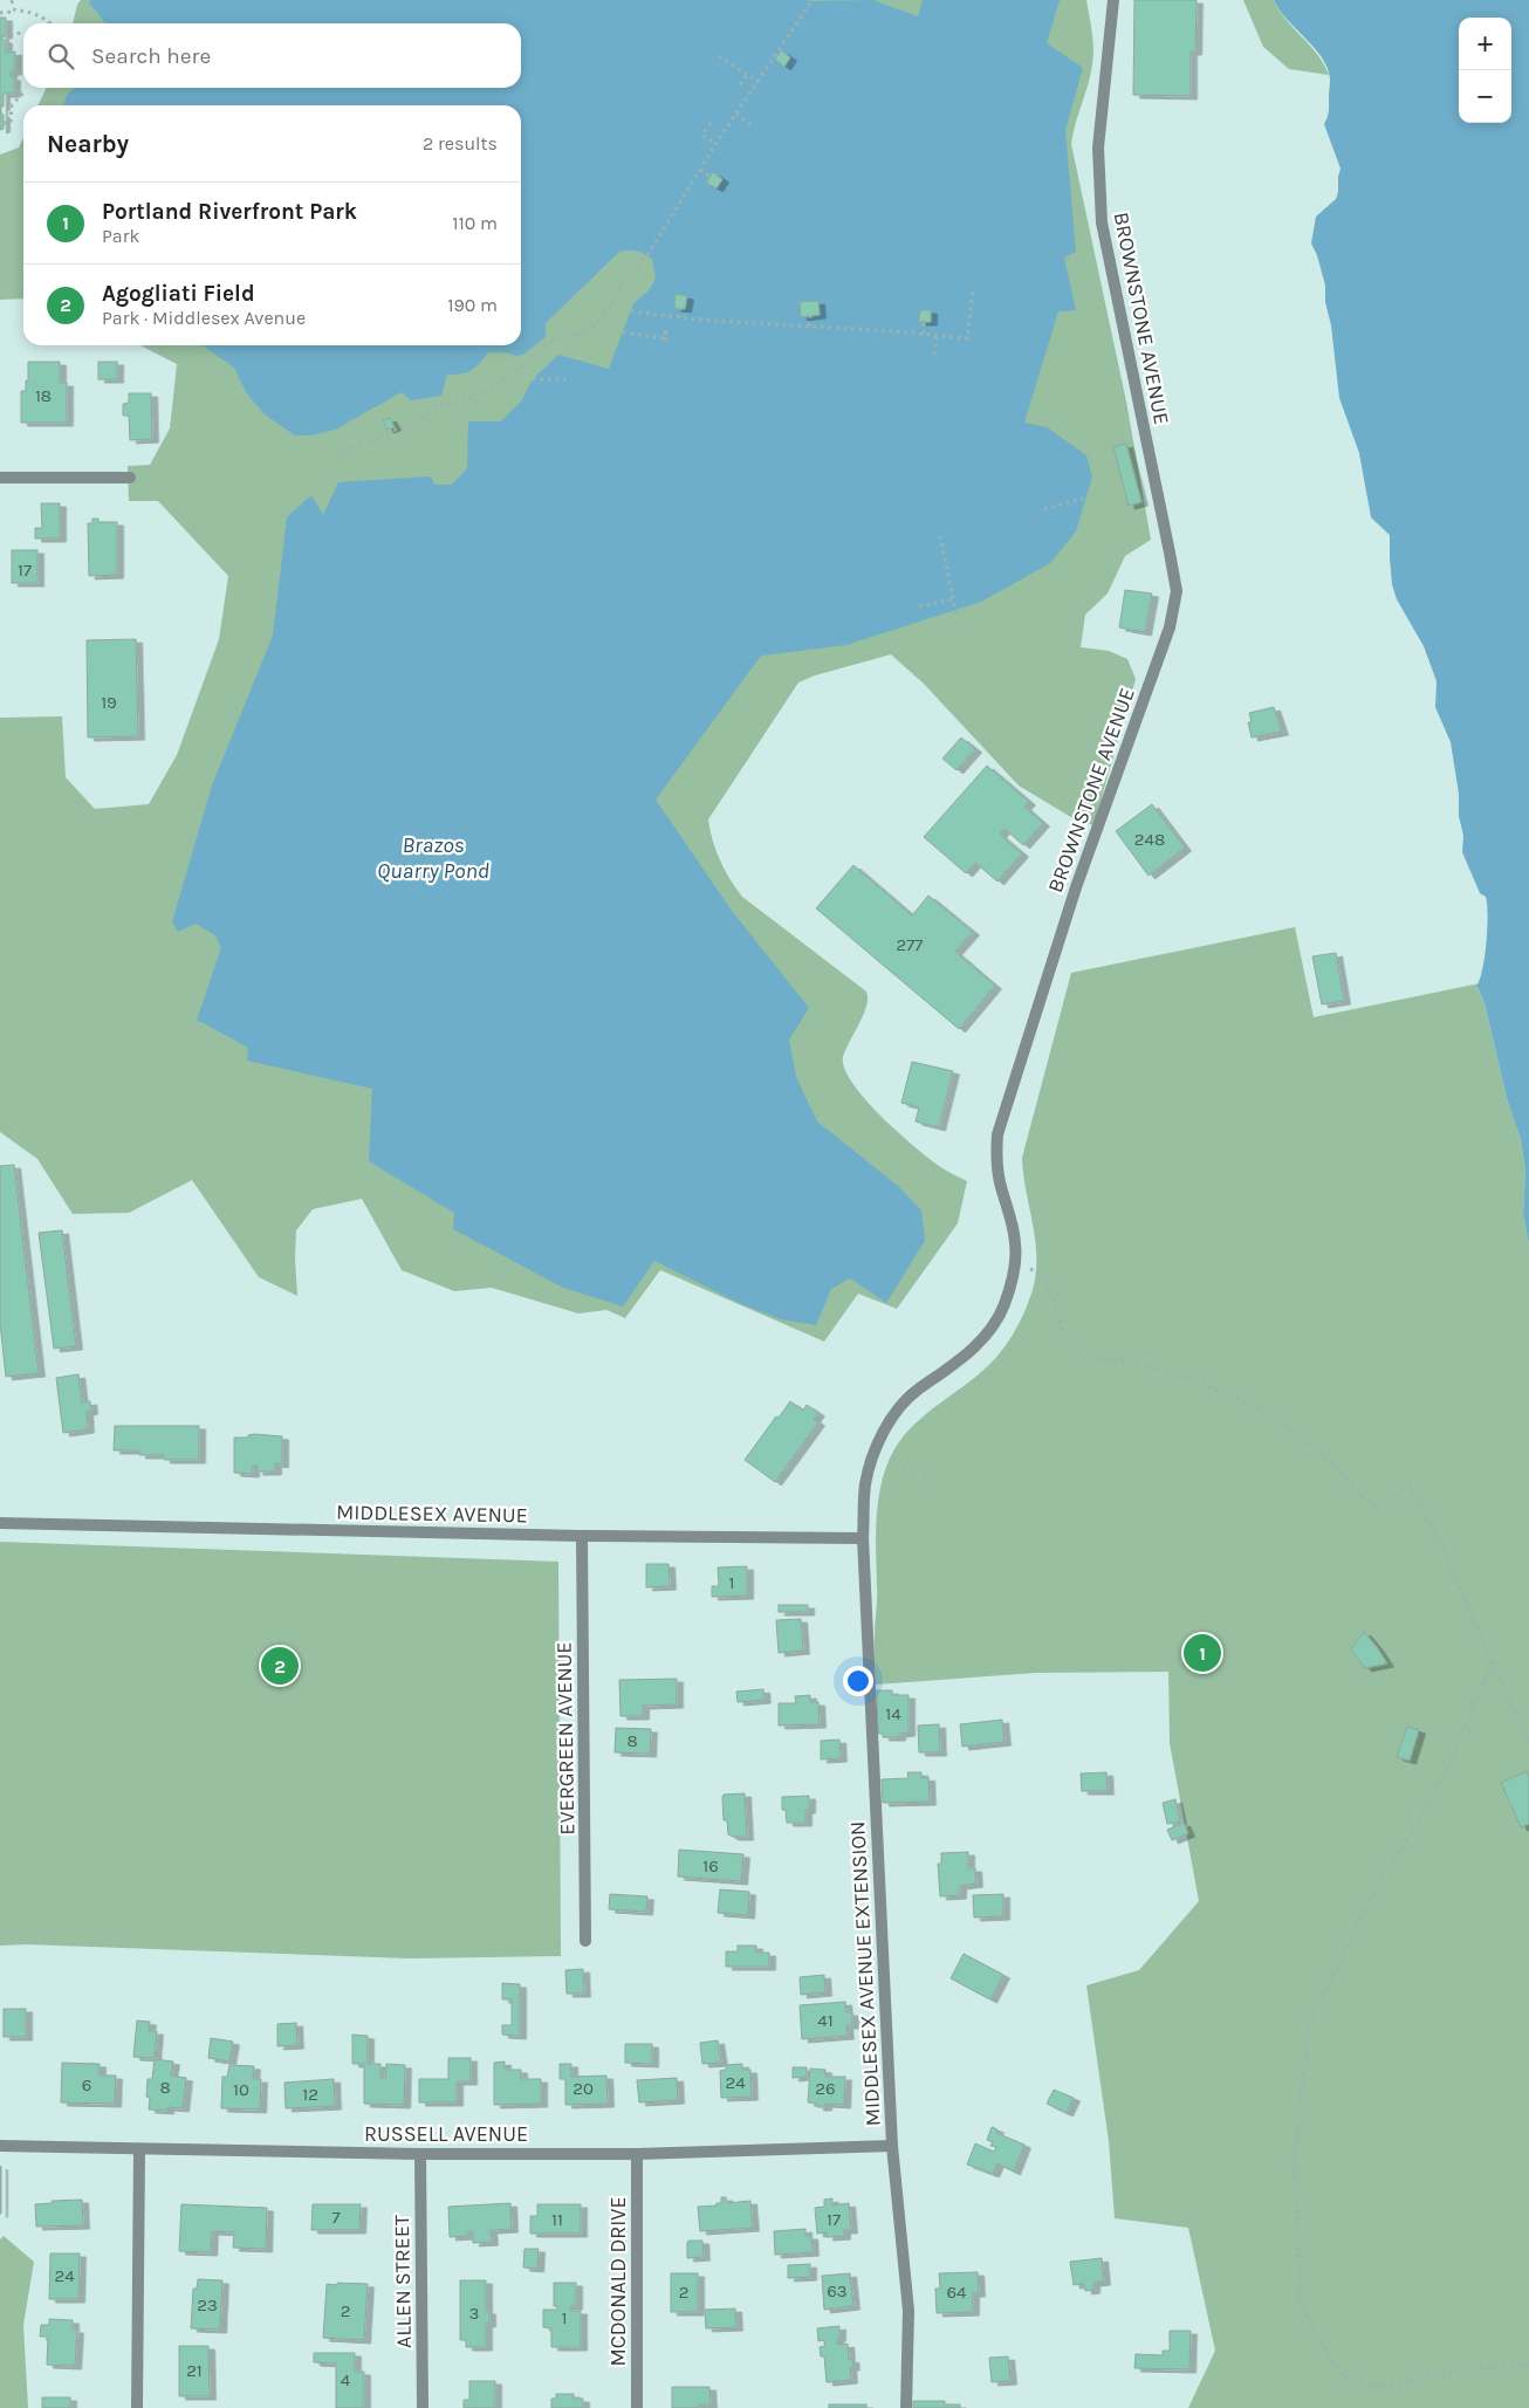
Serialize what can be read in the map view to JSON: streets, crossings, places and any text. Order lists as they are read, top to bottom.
{
  "streets": {
    "street": [
      "BROWNSTONE AVENUE",
      "MIDDLESEX AVENUE",
      "EVERGREEN AVENUE",
      "MIDDLESEX AVENUE EXTENSION",
      "RUSSELL AVENUE",
      "ALLEN STREET",
      "MCDONALD DRIVE"
    ]
  },
  "crossings": [
    ["BROWNSTONE AVENUE", "MIDDLESEX AVENUE"],
    ["BROWNSTONE AVENUE", "MIDDLESEX AVENUE EXTENSION"],
    ["MIDDLESEX AVENUE", "EVERGREEN AVENUE"],
    ["MIDDLESEX AVENUE", "MIDDLESEX AVENUE EXTENSION"],
    ["MIDDLESEX AVENUE EXTENSION", "RUSSELL AVENUE"],
    ["RUSSELL AVENUE", "ALLEN STREET"],
    ["RUSSELL AVENUE", "MCDONALD DRIVE"]
  ],
  "water": ["Brazos Quarry Pond"],
  "house_numbers": [
    "18",
    "17",
    "19",
    "248",
    "277",
    "1",
    "14",
    "8",
    "16",
    "41",
    "24",
    "6",
    "8",
    "20",
    "26",
    "10",
    "12",
    "7",
    "11",
    "17",
    "24",
    "63",
    "2",
    "64",
    "23",
    "2",
    "3",
    "1",
    "21",
    "4"
  ],
  "page": {
    "map_buttons": ["+", "−"],
    "search": "Search here",
    "heading": ["Nearby", "2 results"],
    "list": [
      {
        "mark": "1",
        "name": "Portland Riverfront Park",
        "note": "Park",
        "value": "110 m"
      },
      {
        "mark": "2",
        "name": "Agogliati Field",
        "note": "Park · Middlesex Avenue",
        "value": "190 m"
      }
    ],
    "pins": ["1", "2"]
  }
}
